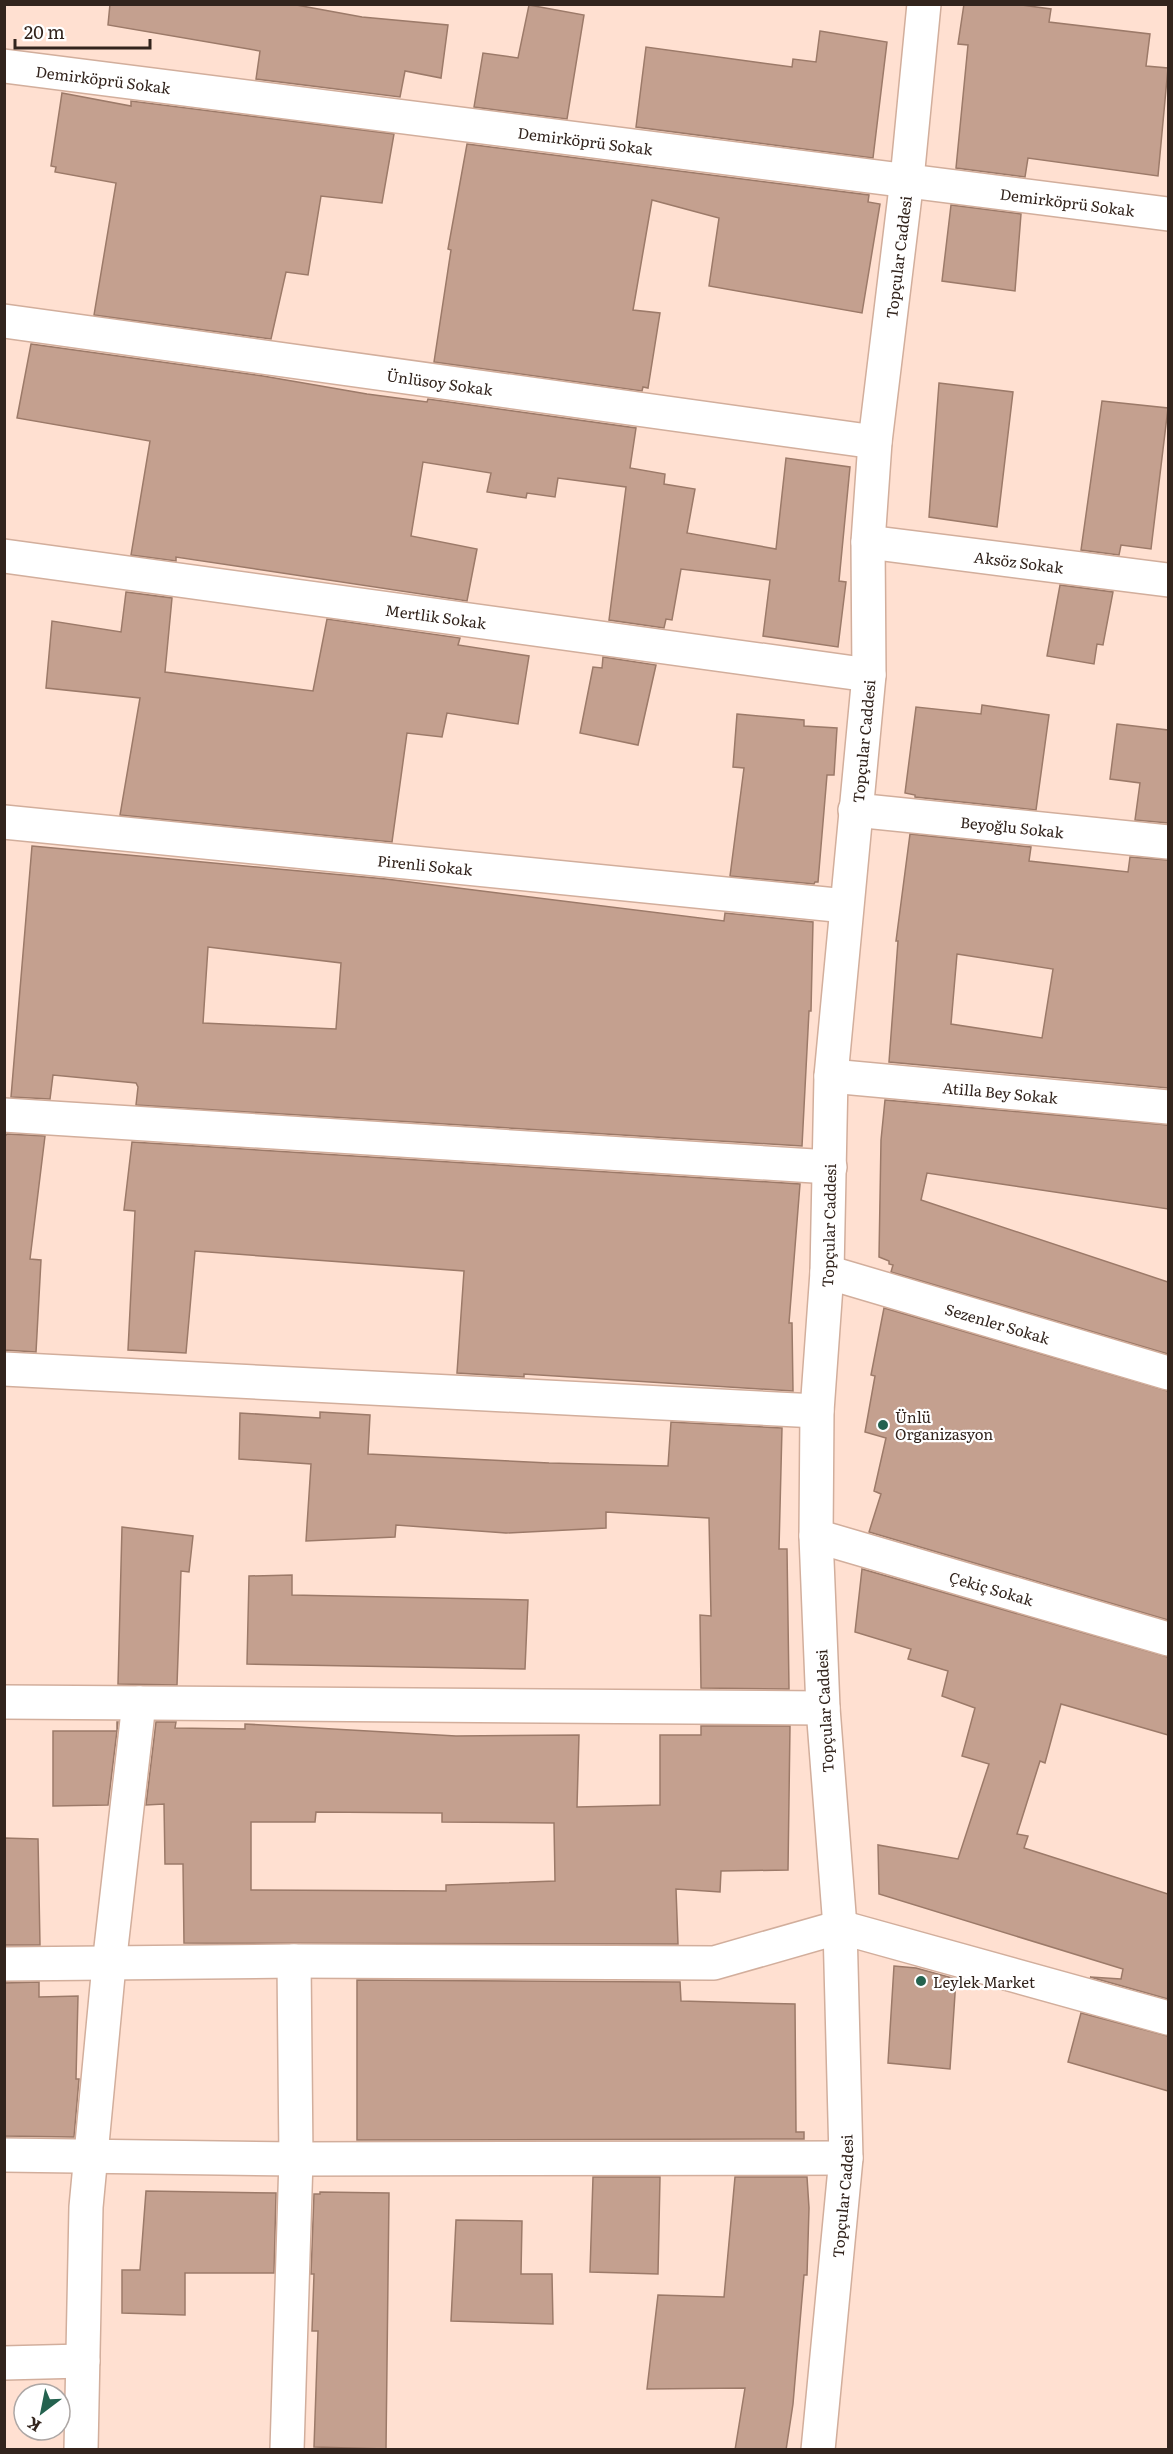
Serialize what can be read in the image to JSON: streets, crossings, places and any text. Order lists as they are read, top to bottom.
{
  "streets": {
    "street": [
      "Demirköprü Sokak",
      "Topçular Caddesi",
      "Ünlüsoy Sokak",
      "Aksöz Sokak",
      "Mertlik Sokak",
      "Beyoğlu Sokak",
      "Pirenli Sokak",
      "Atilla Bey Sokak",
      "Sezenler Sokak",
      "Çekiç Sokak"
    ]
  },
  "crossings": [
    ["Demirköprü Sokak", "Topçular Caddesi"],
    ["Topçular Caddesi", "Ünlüsoy Sokak"],
    ["Topçular Caddesi", "Aksöz Sokak"],
    ["Topçular Caddesi", "Mertlik Sokak"],
    ["Topçular Caddesi", "Beyoğlu Sokak"],
    ["Topçular Caddesi", "Pirenli Sokak"],
    ["Topçular Caddesi", "Atilla Bey Sokak"],
    ["Topçular Caddesi", "Sezenler Sokak"],
    ["Topçular Caddesi", "Çekiç Sokak"]
  ],
  "places": ["Ünlü Organizasyon", "Leylek Market"],
  "scale_bar": "20 m",
  "north": "bottom left"
}
